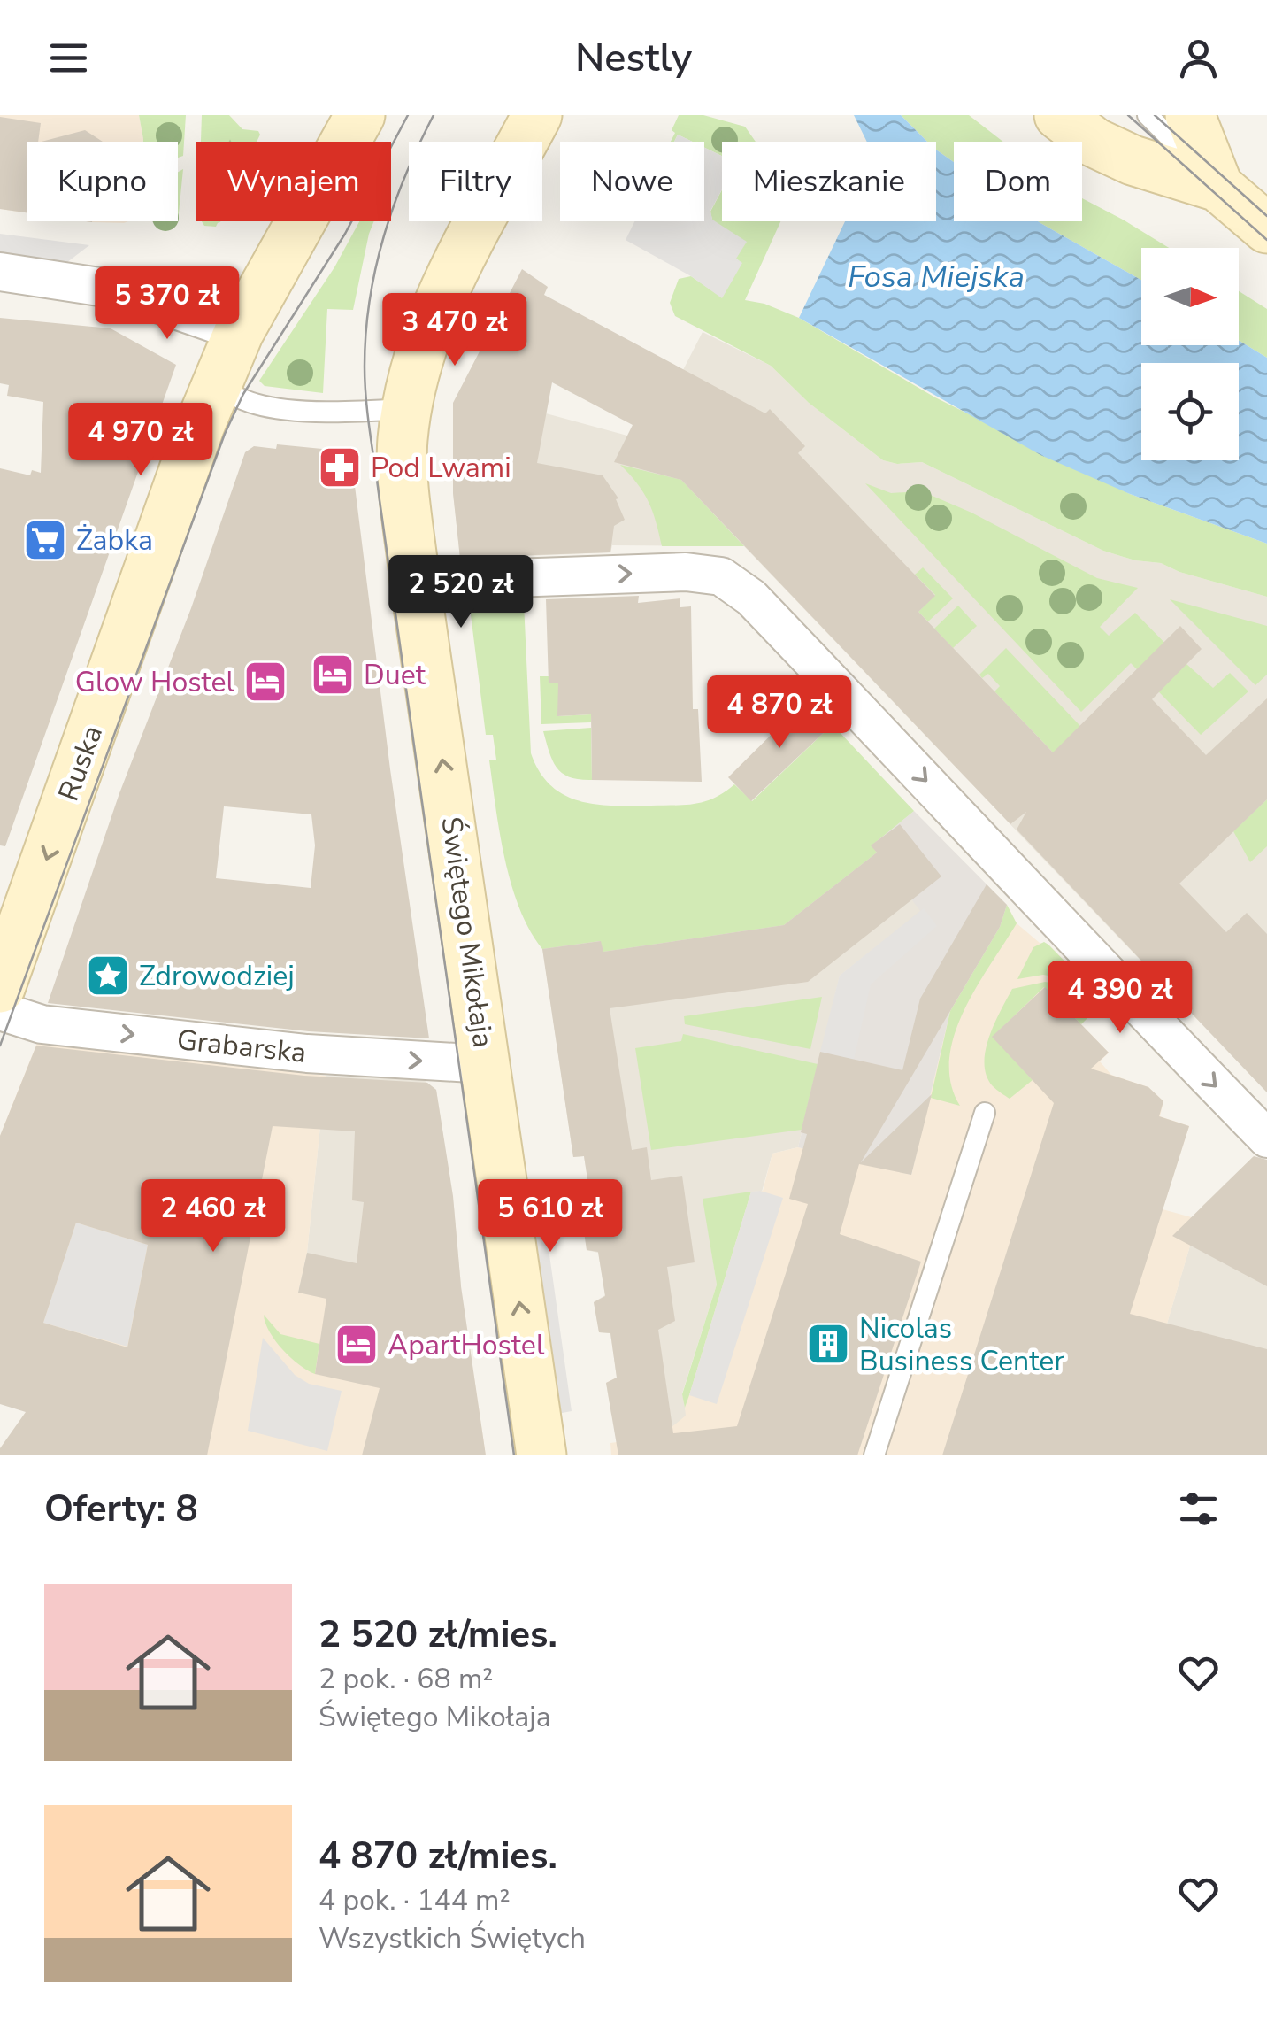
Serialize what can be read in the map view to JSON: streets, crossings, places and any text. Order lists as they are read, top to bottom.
{
  "streets": {
    "main road": ["Ruska", "Świętego Mikołaja"],
    "street": ["Grabarska"]
  },
  "crossings": [
    ["Świętego Mikołaja", "Grabarska"]
  ],
  "one_way": ["Ruska", "Świętego Mikołaja", "Grabarska"],
  "water": ["Fosa Miejska"],
  "places": {
    "pharmacy": ["Pod Lwami"],
    "supermarket": ["Żabka"],
    "hotel": ["Duet", "Glow Hostel", "ApartHostel"],
    "place": ["Zdrowodziej"],
    "building": ["Nicolas Business Center"]
  },
  "north": "right",
  "page": {
    "header": "Nestly",
    "chip": [
      "Kupno",
      "Wynajem",
      "Filtry",
      "Nowe",
      "Mieszkanie",
      "Dom"
    ],
    "price": [
      "5 370 zł",
      "3 470 zł",
      "4 970 zł",
      "2 520 zł",
      "4 870 zł",
      "4 390 zł",
      "2 460 zł",
      "5 610 zł"
    ],
    "heading": "Oferty: 8",
    "list": [
      {
        "name": "2 520 zł/mies.",
        "note": "2 pok. · 68 m² · Świętego Mikołaja"
      },
      {
        "name": "4 870 zł/mies.",
        "note": "4 pok. · 144 m² · Wszystkich Świętych"
      }
    ]
  }
}
